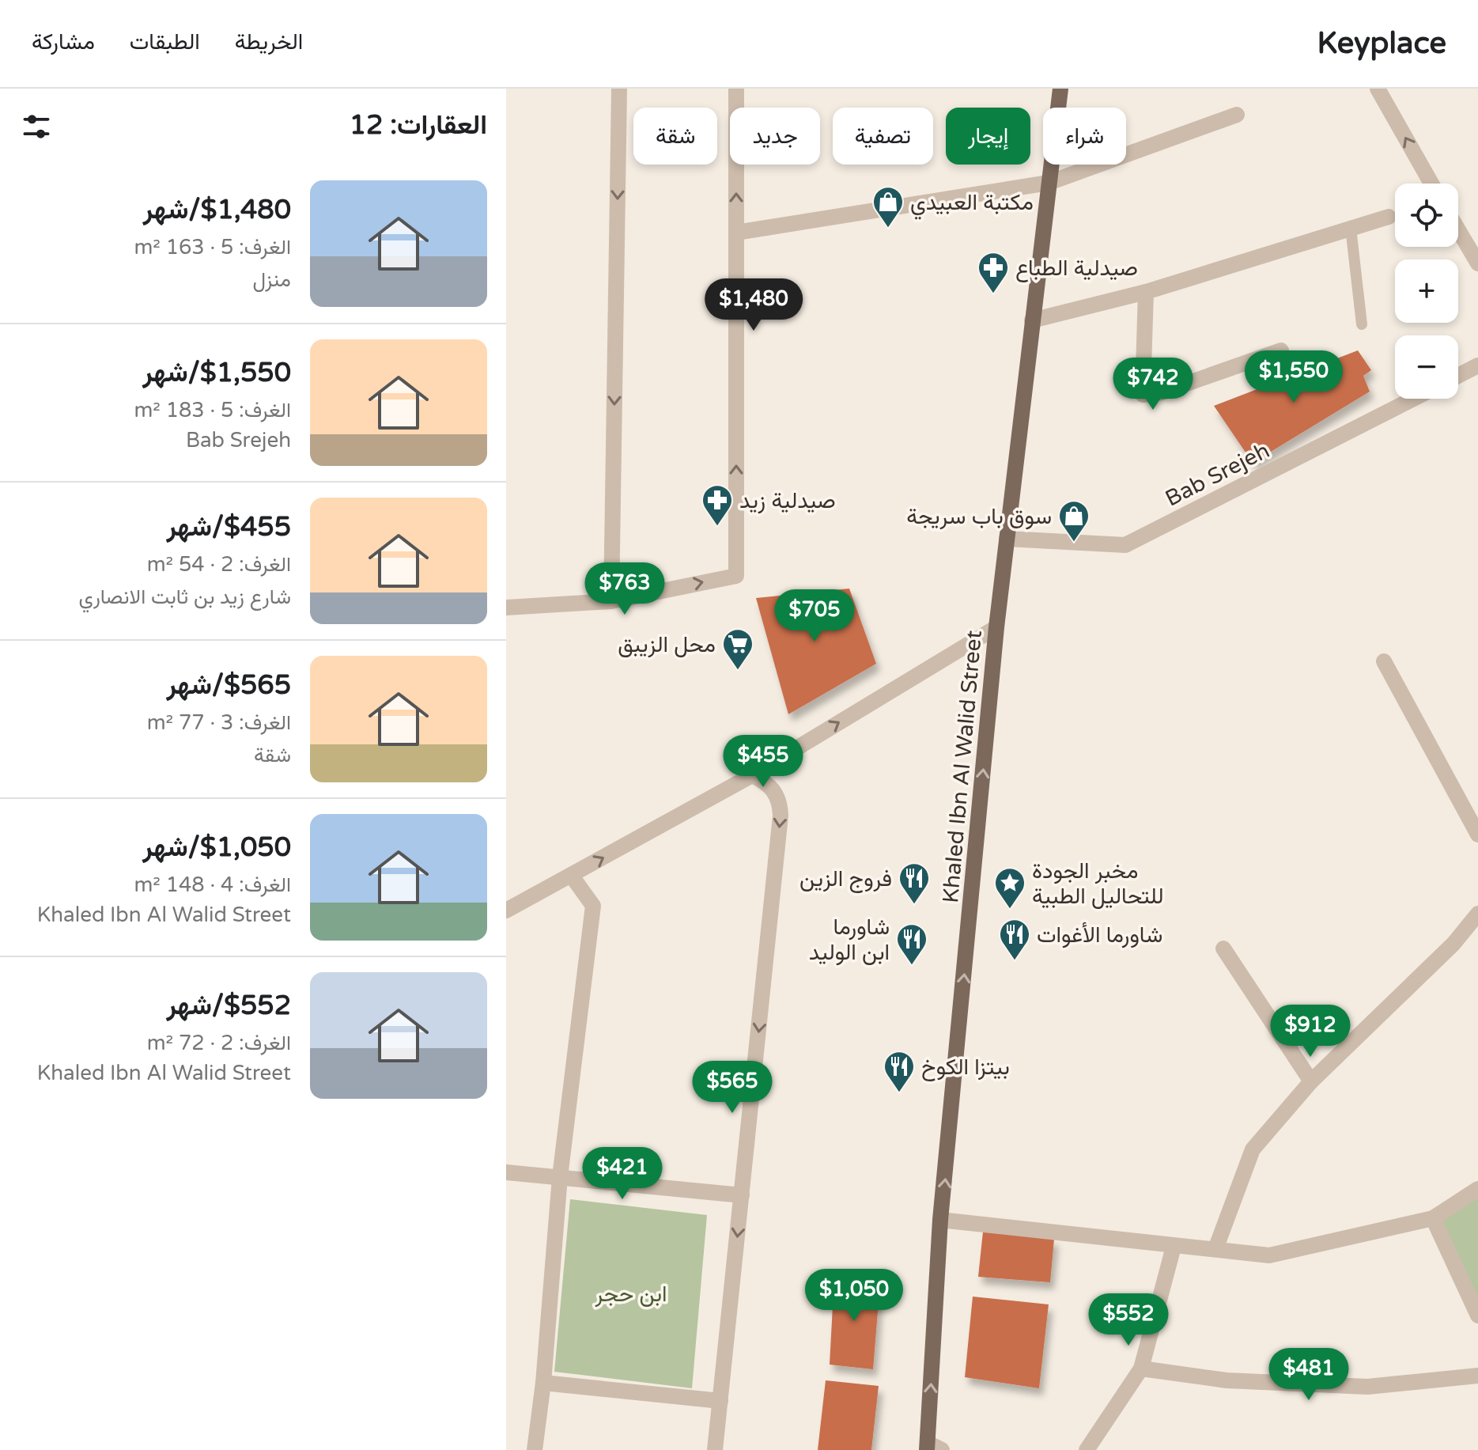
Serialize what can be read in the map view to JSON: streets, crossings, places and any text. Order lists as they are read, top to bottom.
{
  "streets": {
    "main road": ["Khaled Ibn Al Walid Street"],
    "street": ["Bab Srejeh"]
  },
  "crossings": [
    ["Bab Srejeh", "Khaled Ibn Al Walid Street"]
  ],
  "one_way": ["Khaled Ibn Al Walid Street"],
  "parks": ["ابن حجر"],
  "places": {
    "shop": ["مكتبة العبيدي", "سوق باب سريجة"],
    "pharmacy": ["صيدلية الطباع", "صيدلية زيد"],
    "supermarket": ["محل الزيبق"],
    "restaurant": [
      "فروج الزين",
      "شاورما الأغوات",
      "شاورما ابن الوليد",
      "بيتزا الكوخ"
    ],
    "place": ["مخبر الجودة للتحاليل الطبية"]
  },
  "page": {
    "header": "Keyplace",
    "nav": ["الخريطة", "الطبقات", "مشاركة"],
    "heading": "العقارات: 12",
    "chip": [
      "شراء",
      "إيجار",
      "تصفية",
      "جديد",
      "شقة"
    ],
    "list": [
      {
        "name": "$1,480/شهر",
        "note": "الغرف: 5 · 163 m² · منزل"
      },
      {
        "name": "$1,550/شهر",
        "note": "الغرف: 5 · 183 m² · Bab Srejeh"
      },
      {
        "name": "$455/شهر",
        "note": "الغرف: 2 · 54 m² · شارع زيد بن ثابت الانصاري"
      },
      {
        "name": "$565/شهر",
        "note": "الغرف: 3 · 77 m² · شقة"
      },
      {
        "name": "$1,050/شهر",
        "note": "الغرف: 4 · 148 m² · Khaled Ibn Al Walid Street"
      },
      {
        "name": "$552/شهر",
        "note": "الغرف: 2 · 72 m² · Khaled Ibn Al Walid Street"
      }
    ],
    "map_buttons": ["+", "−"],
    "price": [
      "$1,480",
      "$1,550",
      "$742",
      "$763",
      "$705",
      "$455",
      "$912",
      "$565",
      "$421",
      "$1,050",
      "$552",
      "$481"
    ]
  }
}
